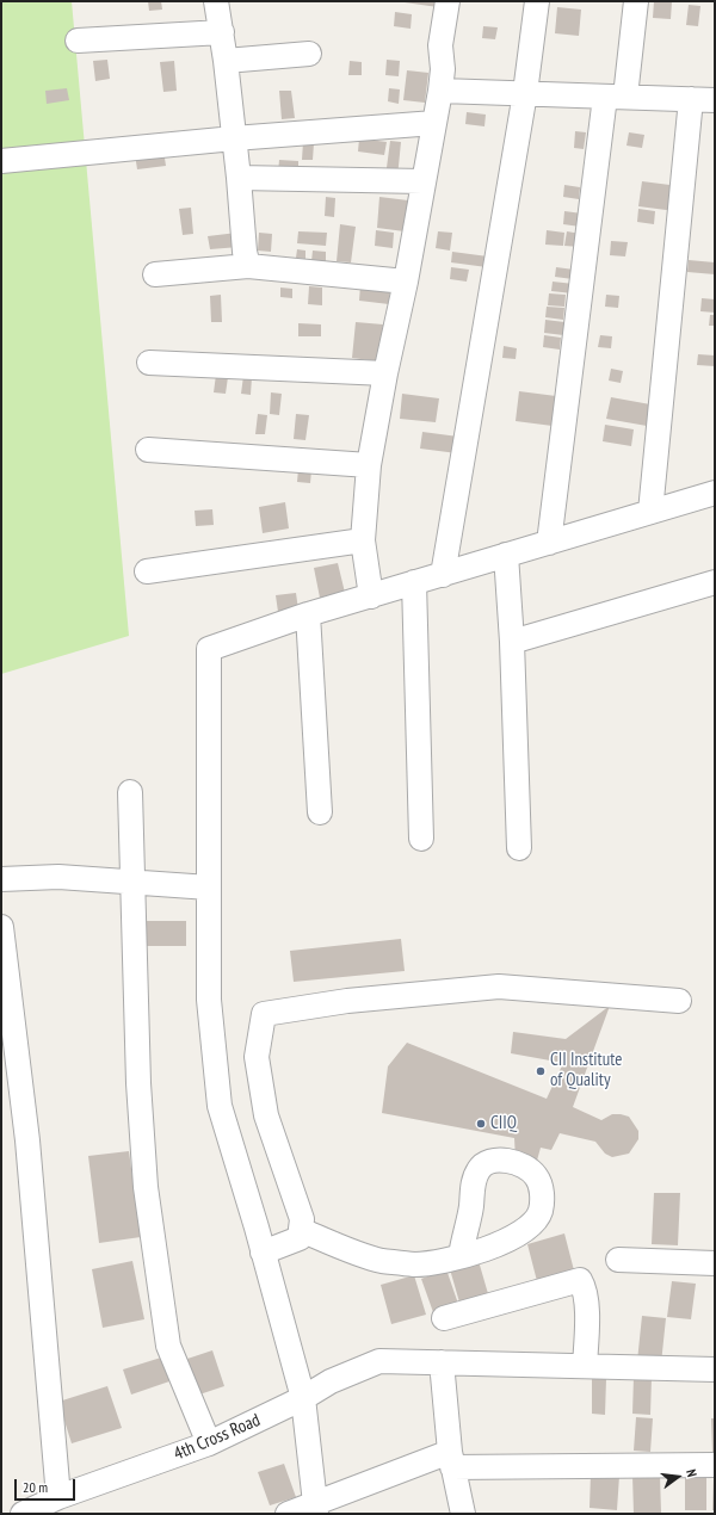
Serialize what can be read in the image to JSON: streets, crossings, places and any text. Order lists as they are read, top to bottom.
{
  "streets": {
    "street": ["4th Cross Road"]
  },
  "places": ["CII Institute of Quality", "CIIQ"],
  "scale_bar": "20 m",
  "north": "right"
}
